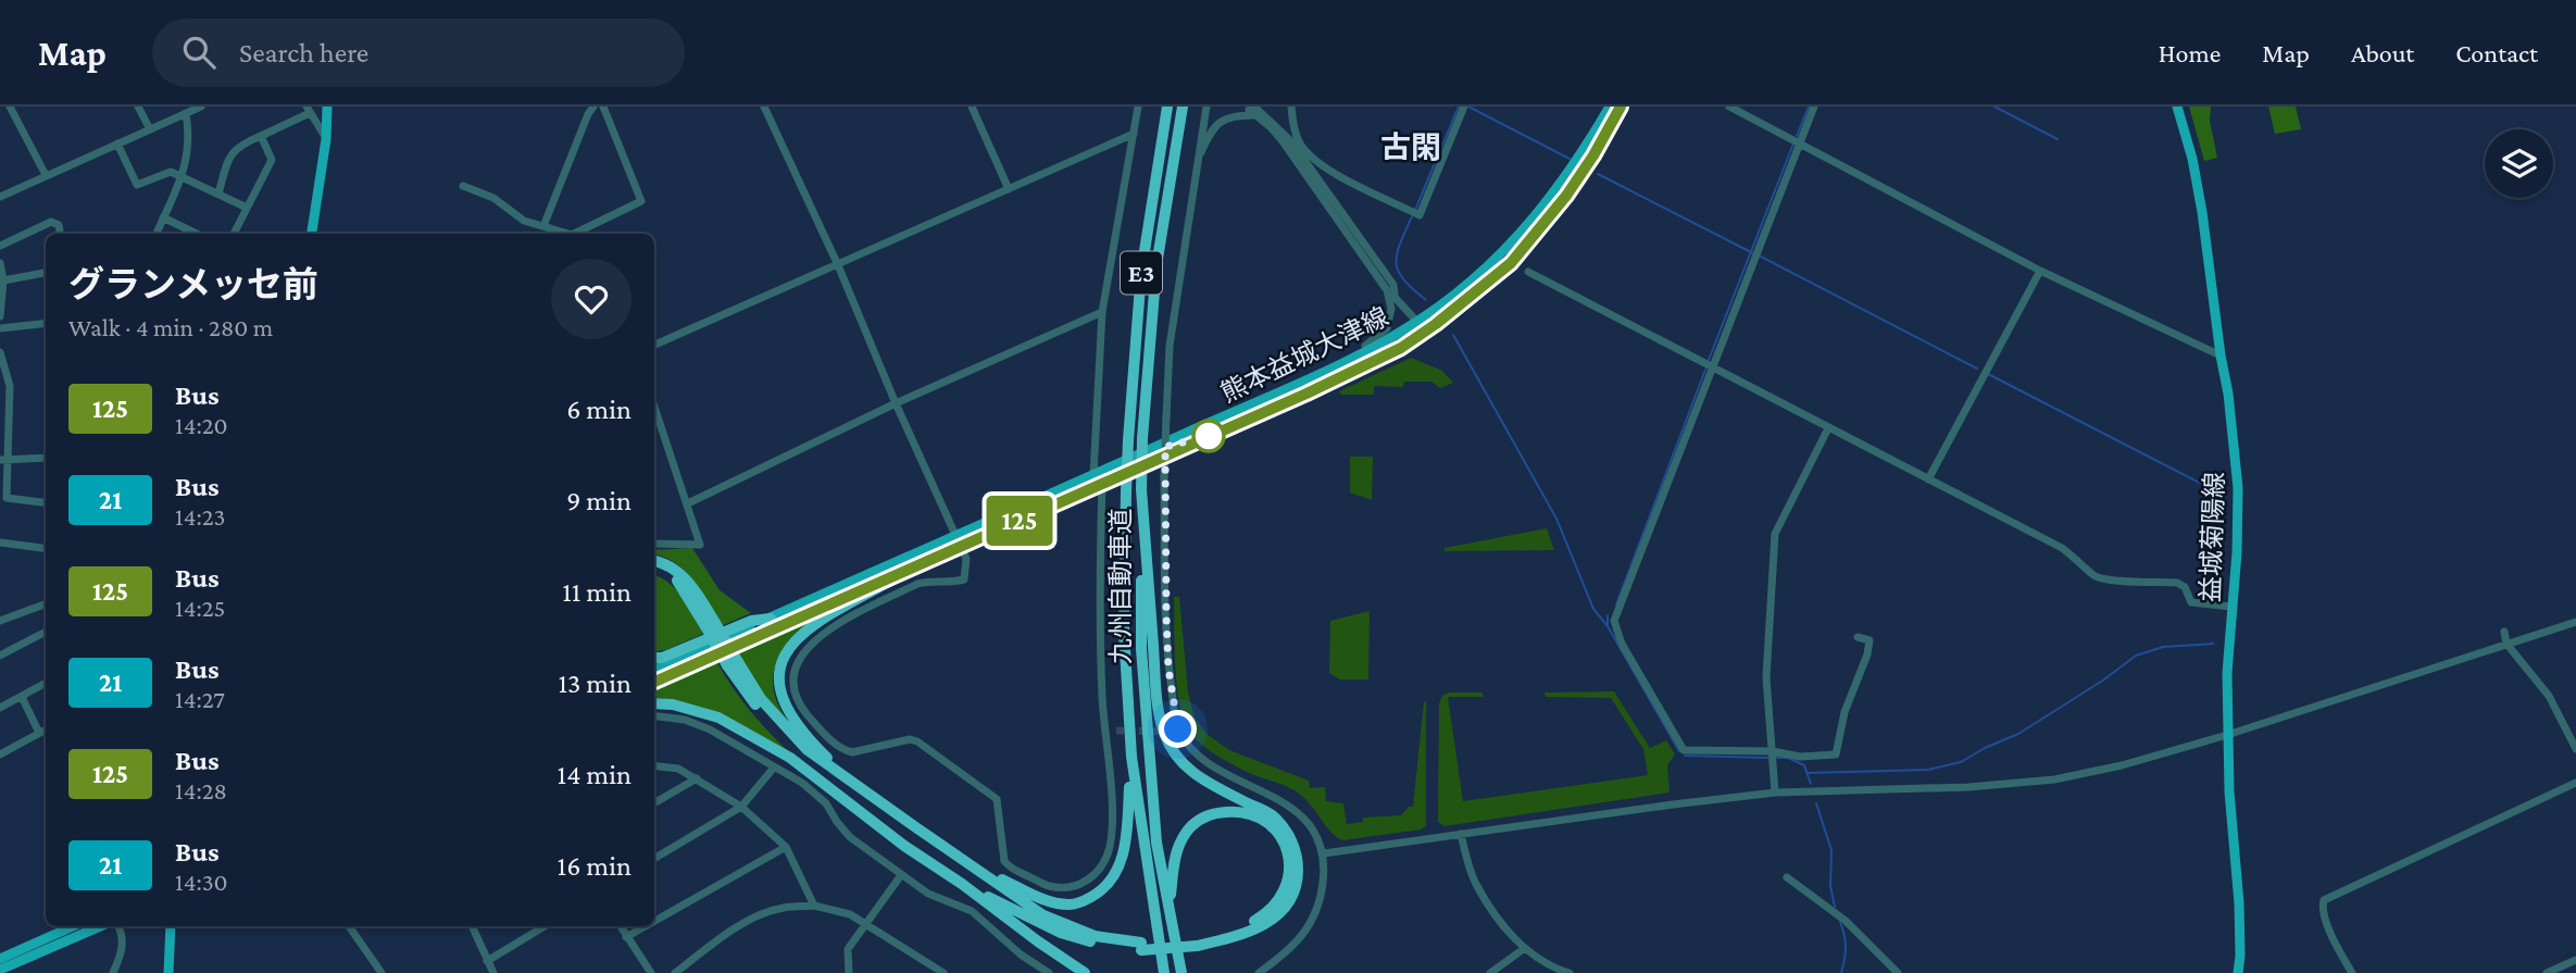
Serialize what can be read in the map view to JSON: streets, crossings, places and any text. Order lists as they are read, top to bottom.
{
  "streets": {
    "highway": ["E3", "九州自動車道"],
    "main road": ["熊本益城大津線", "益城菊陽線"]
  },
  "districts": ["古閑"],
  "lines": ["bus line 125"],
  "page": {
    "header": "Map",
    "search": "Search here",
    "nav": [
      "Home",
      "Map",
      "About",
      "Contact"
    ],
    "on_map": "125",
    "heading": ["グランメッセ前", "Walk · 4 min · 280 m"],
    "list": [
      {
        "mark": "125",
        "name": "Bus",
        "note": "14:20",
        "value": "6 min"
      },
      {
        "mark": "21",
        "name": "Bus",
        "note": "14:23",
        "value": "9 min"
      },
      {
        "mark": "125",
        "name": "Bus",
        "note": "14:25",
        "value": "11 min"
      },
      {
        "mark": "21",
        "name": "Bus",
        "note": "14:27",
        "value": "13 min"
      },
      {
        "mark": "125",
        "name": "Bus",
        "note": "14:28",
        "value": "14 min"
      },
      {
        "mark": "21",
        "name": "Bus",
        "note": "14:30",
        "value": "16 min"
      }
    ]
  }
}
